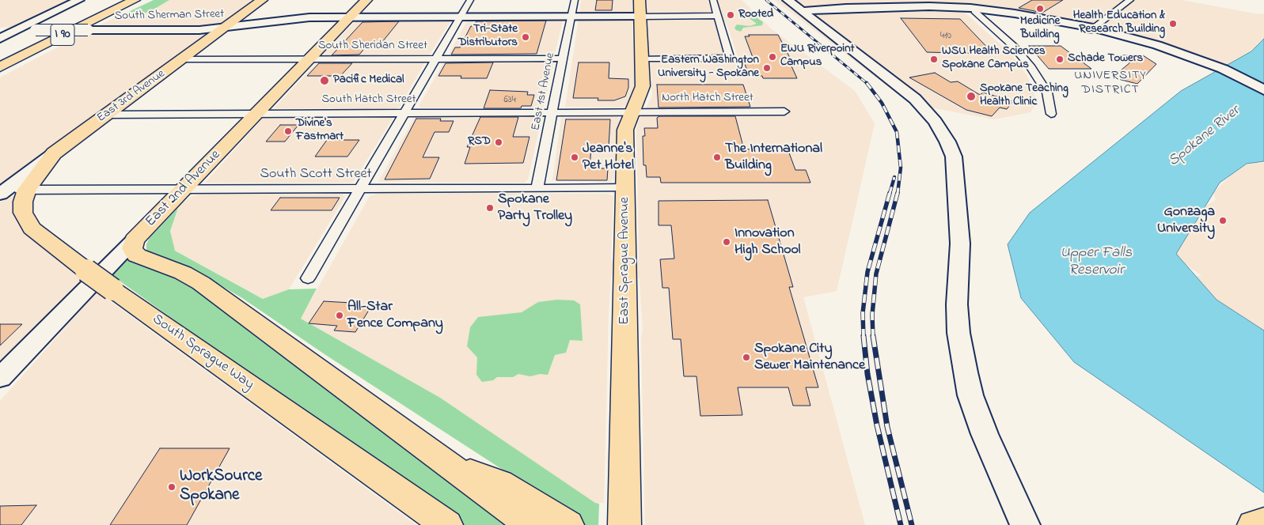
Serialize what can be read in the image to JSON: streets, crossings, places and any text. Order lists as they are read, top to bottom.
{
  "streets": {
    "main road": [
      "I 90",
      "East 3rd Avenue",
      "East 2nd Avenue",
      "East Sprague Avenue",
      "South Sprague Way"
    ],
    "street": [
      "South Sherman Street",
      "South Sheridan Street",
      "East 1st Avenue",
      "North Hatch Street",
      "South Hatch Street",
      "South Scott Street"
    ]
  },
  "crossings": [
    ["South Sherman Street", "East 1st Avenue"],
    ["South Sherman Street", "East 3rd Avenue"],
    ["South Sherman Street", "East 2nd Avenue"],
    ["South Sherman Street", "East Sprague Avenue"],
    ["South Sheridan Street", "East 1st Avenue"],
    ["South Sheridan Street", "East 3rd Avenue"],
    ["South Sheridan Street", "East 2nd Avenue"],
    ["East 1st Avenue", "South Hatch Street"],
    ["East 1st Avenue", "South Scott Street"],
    ["East 3rd Avenue", "South Hatch Street"],
    ["East 3rd Avenue", "South Scott Street"],
    ["East 3rd Avenue", "South Sprague Way"],
    ["North Hatch Street", "South Hatch Street"],
    ["North Hatch Street", "East Sprague Avenue"],
    ["South Hatch Street", "East 2nd Avenue"],
    ["South Hatch Street", "East Sprague Avenue"],
    ["South Scott Street", "East 2nd Avenue"],
    ["South Scott Street", "East Sprague Avenue"],
    ["South Scott Street", "South Sprague Way"]
  ],
  "districts": ["UNIVERSITY DISTRICT"],
  "water": ["Spokane River", "Upper Falls Reservoir"],
  "places": [
    "Medicine Building",
    "Rooted",
    "Health Education & Research Building",
    "Tri-State Distributors",
    "EWU Riverpoint Campus",
    "WSU Health Sciences Spokane Campus",
    "Schade Towers",
    "Eastern Washington University - Spokane",
    "Pacific Medical",
    "Spokane Teaching Health Clinic",
    "Divine's Fastmart",
    "RSD",
    "Jeanne's Pet Hotel",
    "The International Building",
    "Spokane Party Trolley",
    "Gonzaga University",
    "Innovation High School",
    "All-Star Fence Company",
    "Spokane City Sewer Maintenance",
    "WorkSource Spokane"
  ],
  "house_numbers": ["410", "634"]
}
